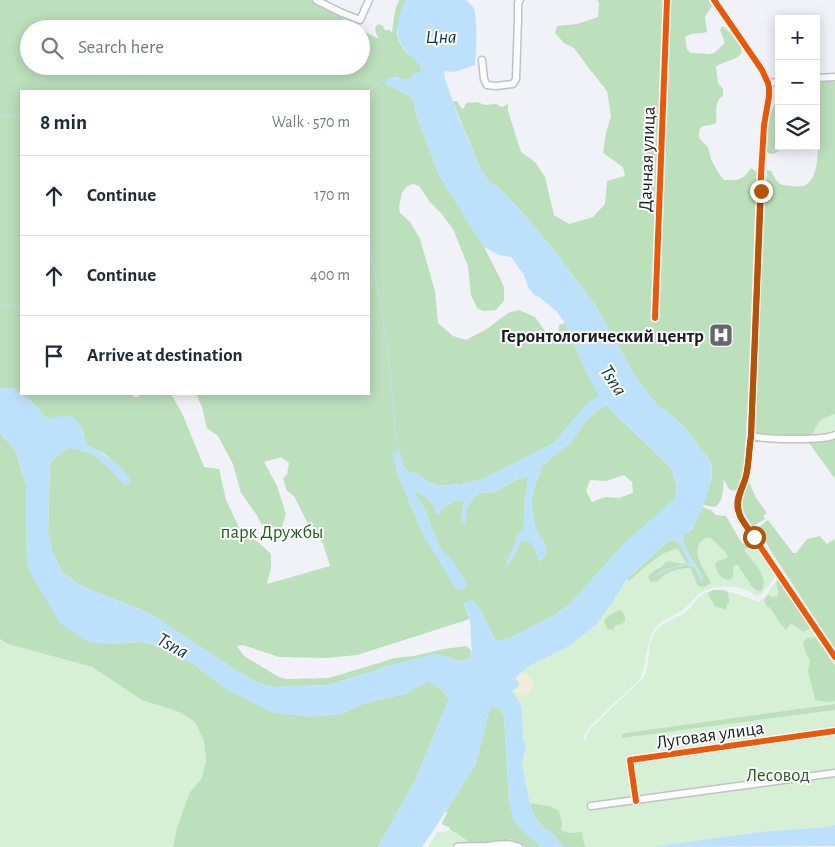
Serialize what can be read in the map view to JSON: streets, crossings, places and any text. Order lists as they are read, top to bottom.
{
  "streets": {
    "street": ["Дачная улица", "Луговая улица"]
  },
  "water": ["Цна", "Tsna"],
  "parks": ["парк Дружбы", "Лесовод"],
  "places": {
    "hospital": ["Геронтологический центр"]
  },
  "page": {
    "map_buttons": ["+", "−"],
    "search": "Search here",
    "heading": ["8 min", "Walk · 570 m"],
    "list": [
      ["Continue", "170 m"],
      ["Continue", "400 m"],
      "Arrive at destination"
    ]
  }
}
